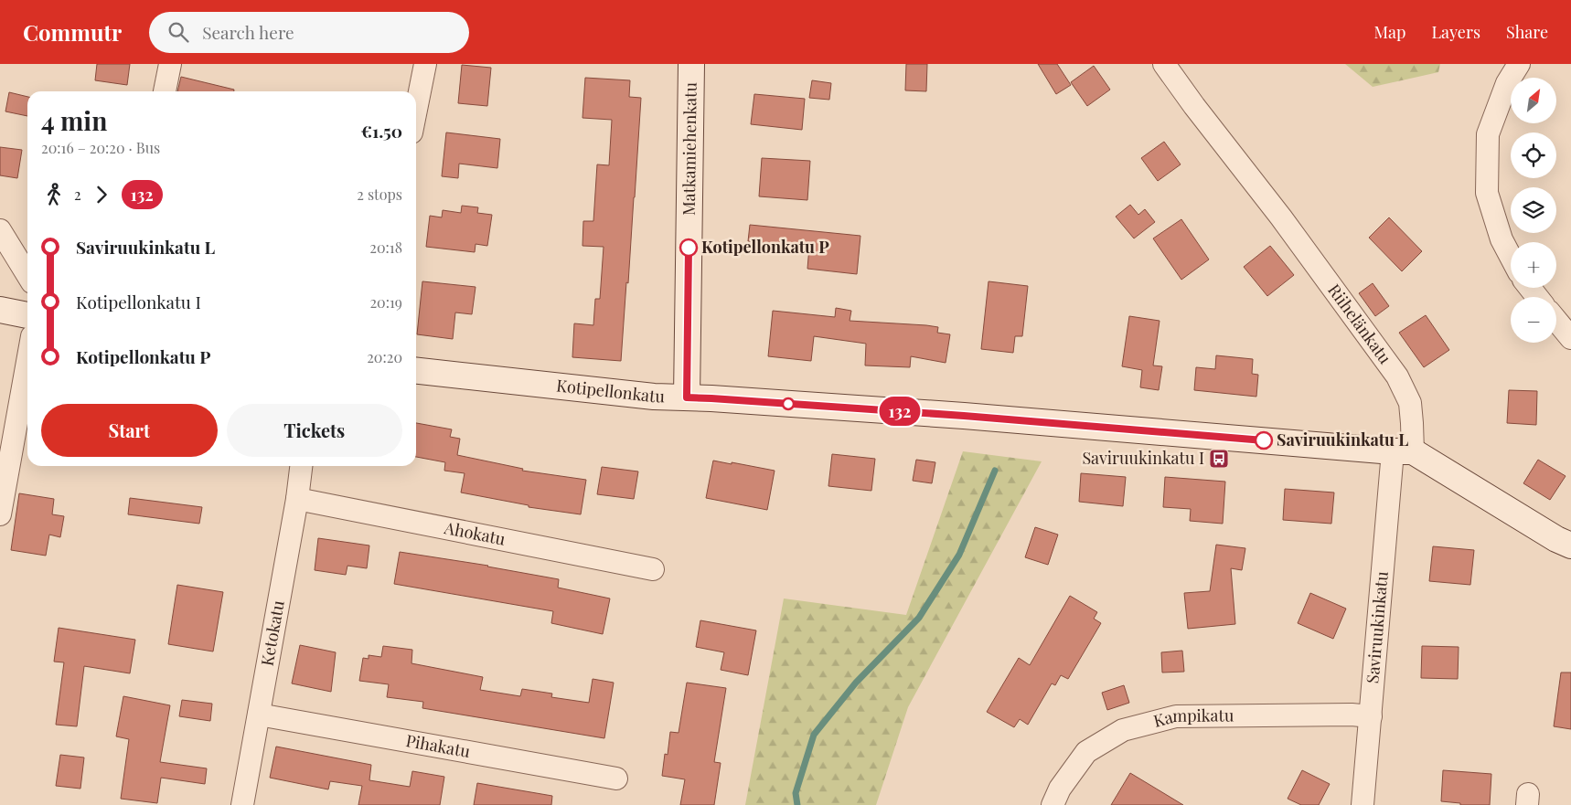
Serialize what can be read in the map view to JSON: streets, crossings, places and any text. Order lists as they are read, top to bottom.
{
  "streets": {
    "street": [
      "Matkamiehenkatu",
      "Riihelänkatu",
      "Kotipellonkatu",
      "Ahokatu",
      "Saviruukinkatu",
      "Ketokatu",
      "Kampikatu",
      "Pihakatu"
    ]
  },
  "crossings": [
    ["Matkamiehenkatu", "Kotipellonkatu"],
    ["Riihelänkatu", "Kotipellonkatu"],
    ["Riihelänkatu", "Saviruukinkatu"],
    ["Kotipellonkatu", "Saviruukinkatu"],
    ["Ahokatu", "Ketokatu"],
    ["Saviruukinkatu", "Kampikatu"],
    ["Ketokatu", "Pihakatu"]
  ],
  "places": {
    "other": ["Kotipellonkatu P", "Saviruukinkatu L"],
    "bus stop": ["Saviruukinkatu I"]
  },
  "lines": ["bus line 132"],
  "north": "top right",
  "page": {
    "header": "Commutr",
    "search": "Search here",
    "nav": ["Map", "Layers", "Share"],
    "on_map": "132",
    "map_buttons": ["+", "−"],
    "heading": ["4 min", "20:16 – 20:20 · Bus", "€1.50"],
    "legs": ["2", "132", "2 stops"],
    "list": [
      {
        "name": "Saviruukinkatu L",
        "value": "20:18"
      },
      {
        "name": "Kotipellonkatu I",
        "value": "20:19"
      },
      {
        "name": "Kotipellonkatu P",
        "value": "20:20"
      }
    ],
    "buttons": ["Start", "Tickets"]
  }
}
